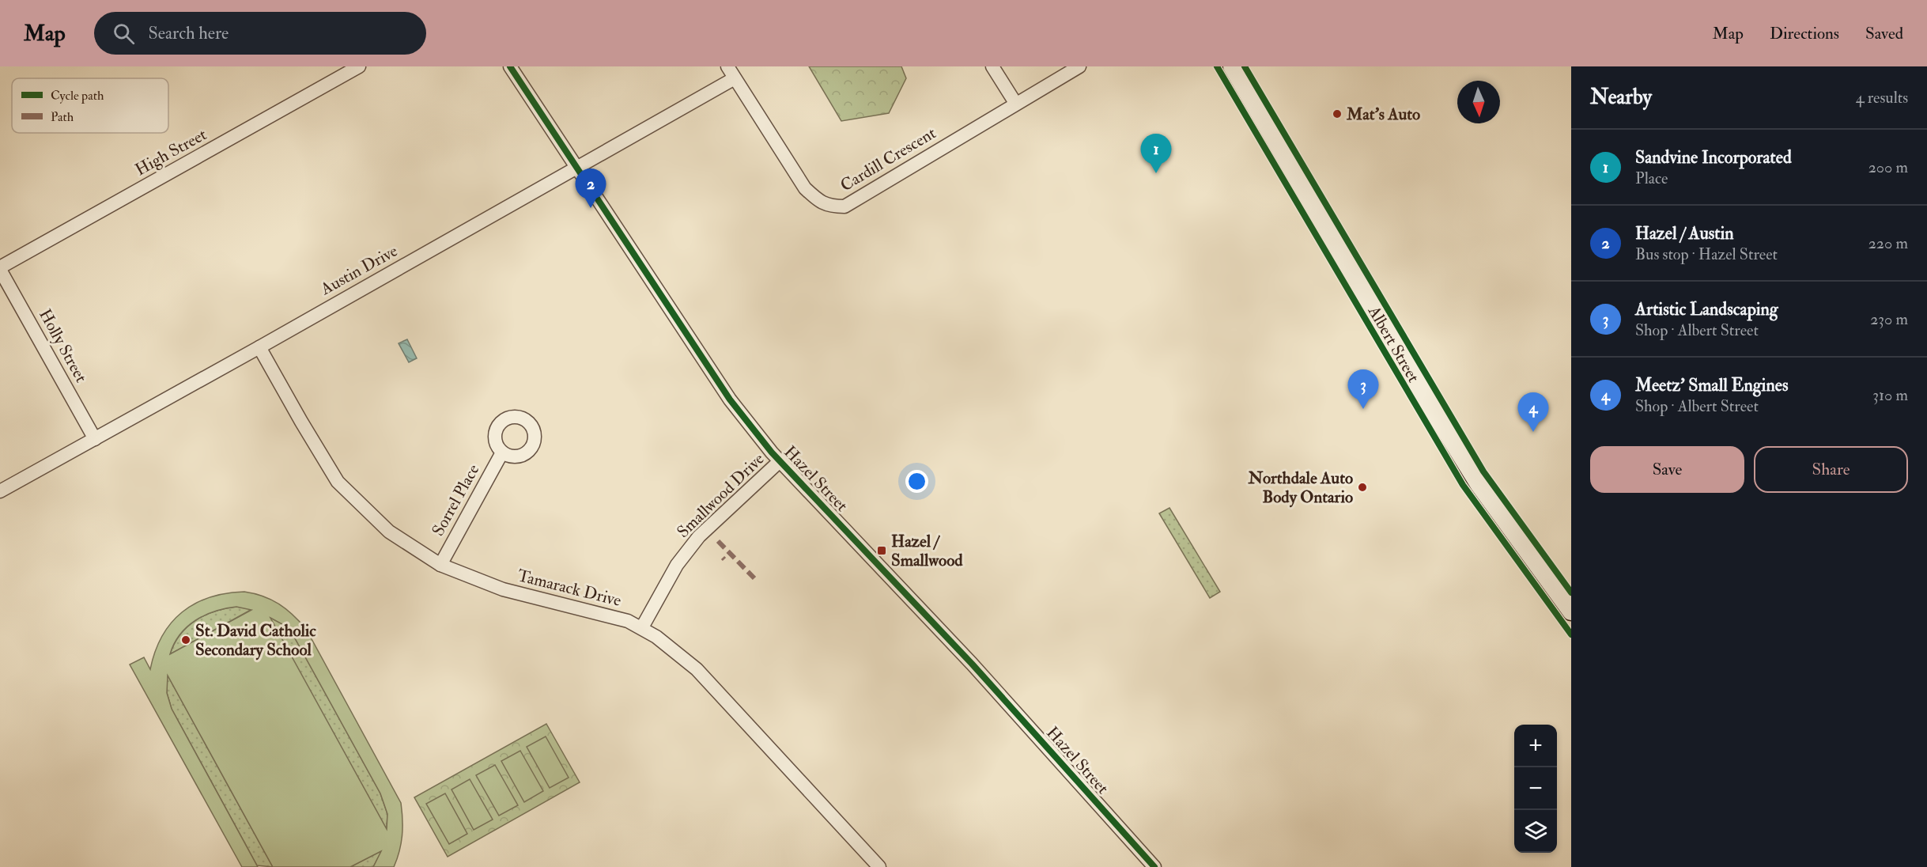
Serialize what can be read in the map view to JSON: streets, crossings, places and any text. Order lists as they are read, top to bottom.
{
  "streets": {
    "street": [
      "High Street",
      "Cardill Crescent",
      "Austin Drive",
      "Albert Street",
      "Holly Street",
      "Hazel Street",
      "Smallwood Drive",
      "Sorrel Place",
      "Tamarack Drive"
    ]
  },
  "crossings": [
    ["High Street", "Holly Street"],
    ["Cardill Crescent", "Austin Drive"],
    ["Austin Drive", "Holly Street"],
    ["Austin Drive", "Hazel Street"],
    ["Austin Drive", "Tamarack Drive"],
    ["Hazel Street", "Smallwood Drive"],
    ["Smallwood Drive", "Tamarack Drive"],
    ["Sorrel Place", "Tamarack Drive"]
  ],
  "places": {
    "other": ["Mat's Auto", "Northdale Auto Body Ontario", "St. David Catholic Secondary School"],
    "transit": ["Hazel / Smallwood"]
  },
  "legend": ["Cycle path", "Path"],
  "north": "bottom",
  "page": {
    "header": "Map",
    "search": "Search here",
    "nav": ["Map", "Directions", "Saved"],
    "heading": ["Nearby", "4 results"],
    "list": [
      {
        "mark": "1",
        "name": "Sandvine Incorporated",
        "note": "Place",
        "value": "200 m"
      },
      {
        "mark": "2",
        "name": "Hazel / Austin",
        "note": "Bus stop · Hazel Street",
        "value": "220 m"
      },
      {
        "mark": "3",
        "name": "Artistic Landscaping",
        "note": "Shop · Albert Street",
        "value": "230 m"
      },
      {
        "mark": "4",
        "name": "Meetz' Small Engines",
        "note": "Shop · Albert Street",
        "value": "310 m"
      }
    ],
    "pins": [
      "1",
      "2",
      "3",
      "4"
    ],
    "buttons": ["Save", "Share"],
    "map_buttons": ["+", "−"]
  }
}
